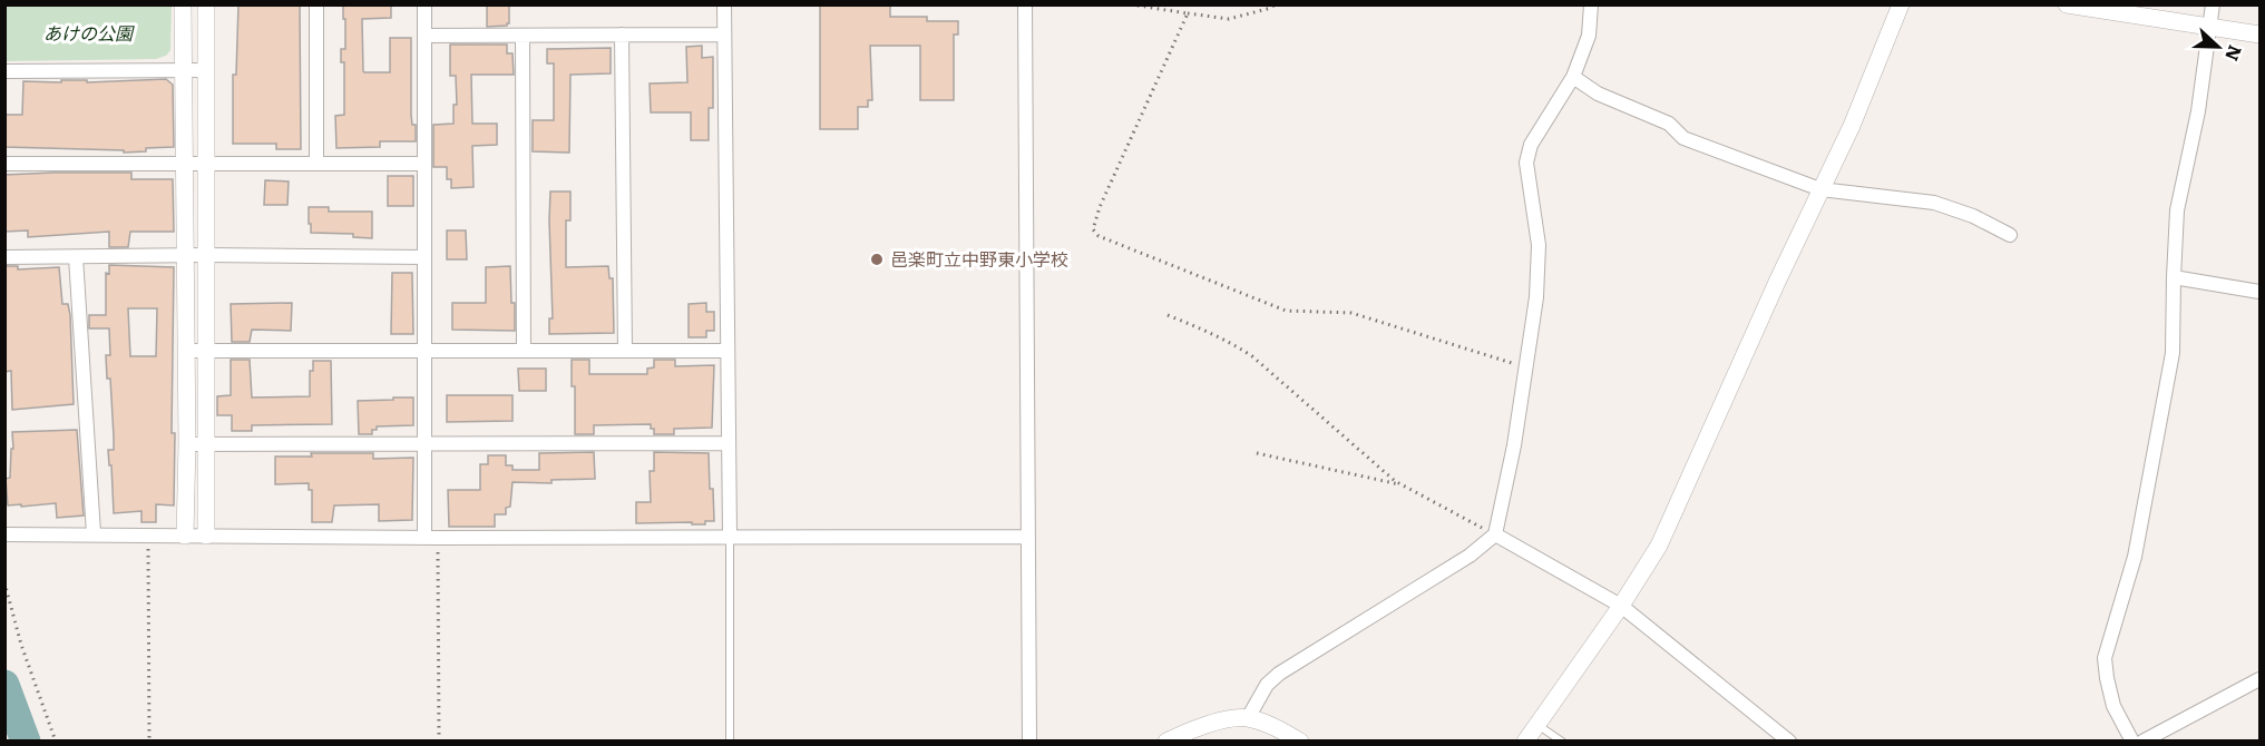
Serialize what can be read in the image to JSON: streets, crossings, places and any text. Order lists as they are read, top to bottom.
{
  "parks": ["あけの公園"],
  "places": ["邑楽町立中野東小学校"],
  "north": "right"
}
